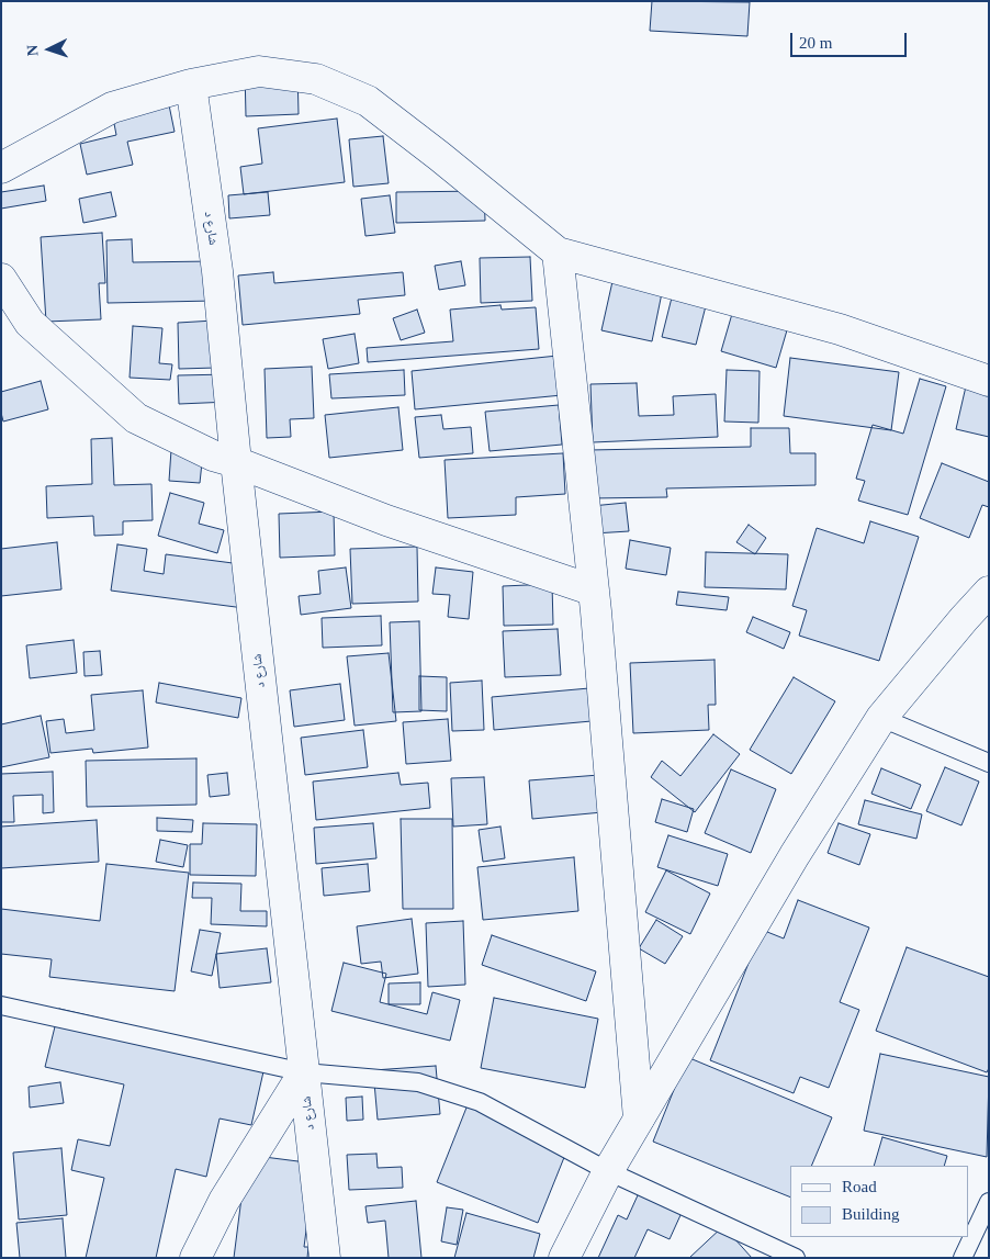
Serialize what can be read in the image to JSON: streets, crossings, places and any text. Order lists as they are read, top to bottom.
{
  "streets": {
    "street": ["شارع د"]
  },
  "legend": ["Road", "Building"],
  "scale_bar": "20 m",
  "north": "left"
}
